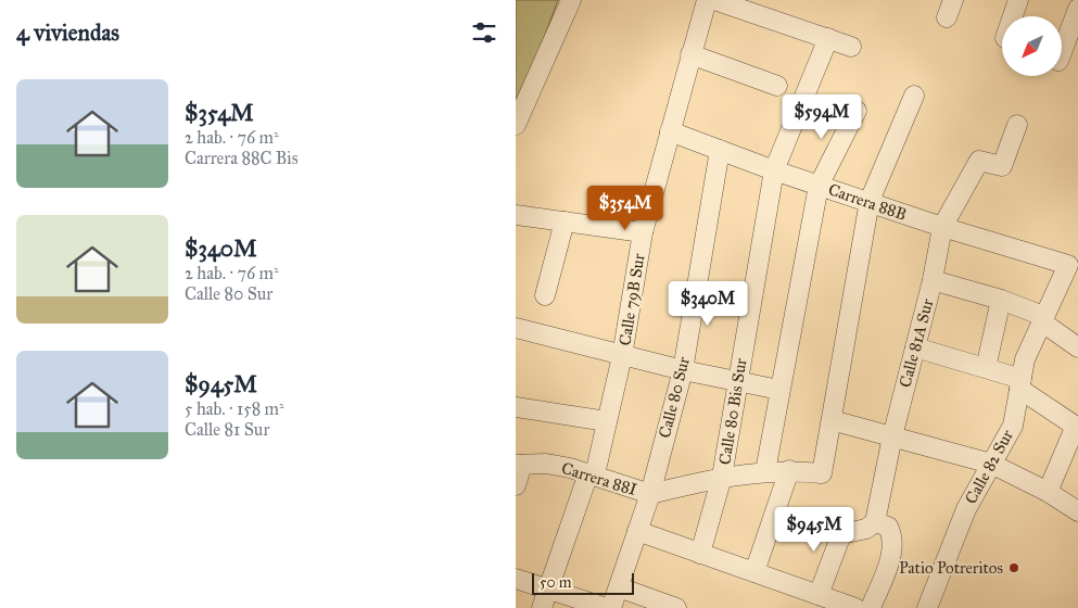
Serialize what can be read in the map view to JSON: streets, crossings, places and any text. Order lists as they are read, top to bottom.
{
  "streets": {
    "street": [
      "Carrera 88B",
      "Calle 79B Sur",
      "Calle 81A Sur",
      "Calle 80 Sur",
      "Calle 80 Bis Sur",
      "Calle 82 Sur",
      "Carrera 88I"
    ]
  },
  "crossings": [
    ["Carrera 88B", "Calle 79B Sur"],
    ["Carrera 88B", "Calle 81A Sur"],
    ["Carrera 88B", "Calle 80 Sur"],
    ["Carrera 88B", "Calle 80 Bis Sur"],
    ["Carrera 88B", "Calle 82 Sur"],
    ["Calle 79B Sur", "Carrera 88I"],
    ["Calle 80 Sur", "Carrera 88I"]
  ],
  "places": ["Patio Potreritos"],
  "scale_bar": "50 m",
  "north": "bottom left",
  "page": {
    "heading": "4 viviendas",
    "list": [
      {
        "name": "$354M",
        "note": "2 hab. · 76 m² · Carrera 88C Bis"
      },
      {
        "name": "$340M",
        "note": "2 hab. · 76 m² · Calle 80 Sur"
      },
      {
        "name": "$945M",
        "note": "5 hab. · 158 m² · Calle 81 Sur"
      }
    ],
    "price": [
      "$594M",
      "$354M",
      "$340M",
      "$945M"
    ],
    "scale": "50 m"
  }
}
